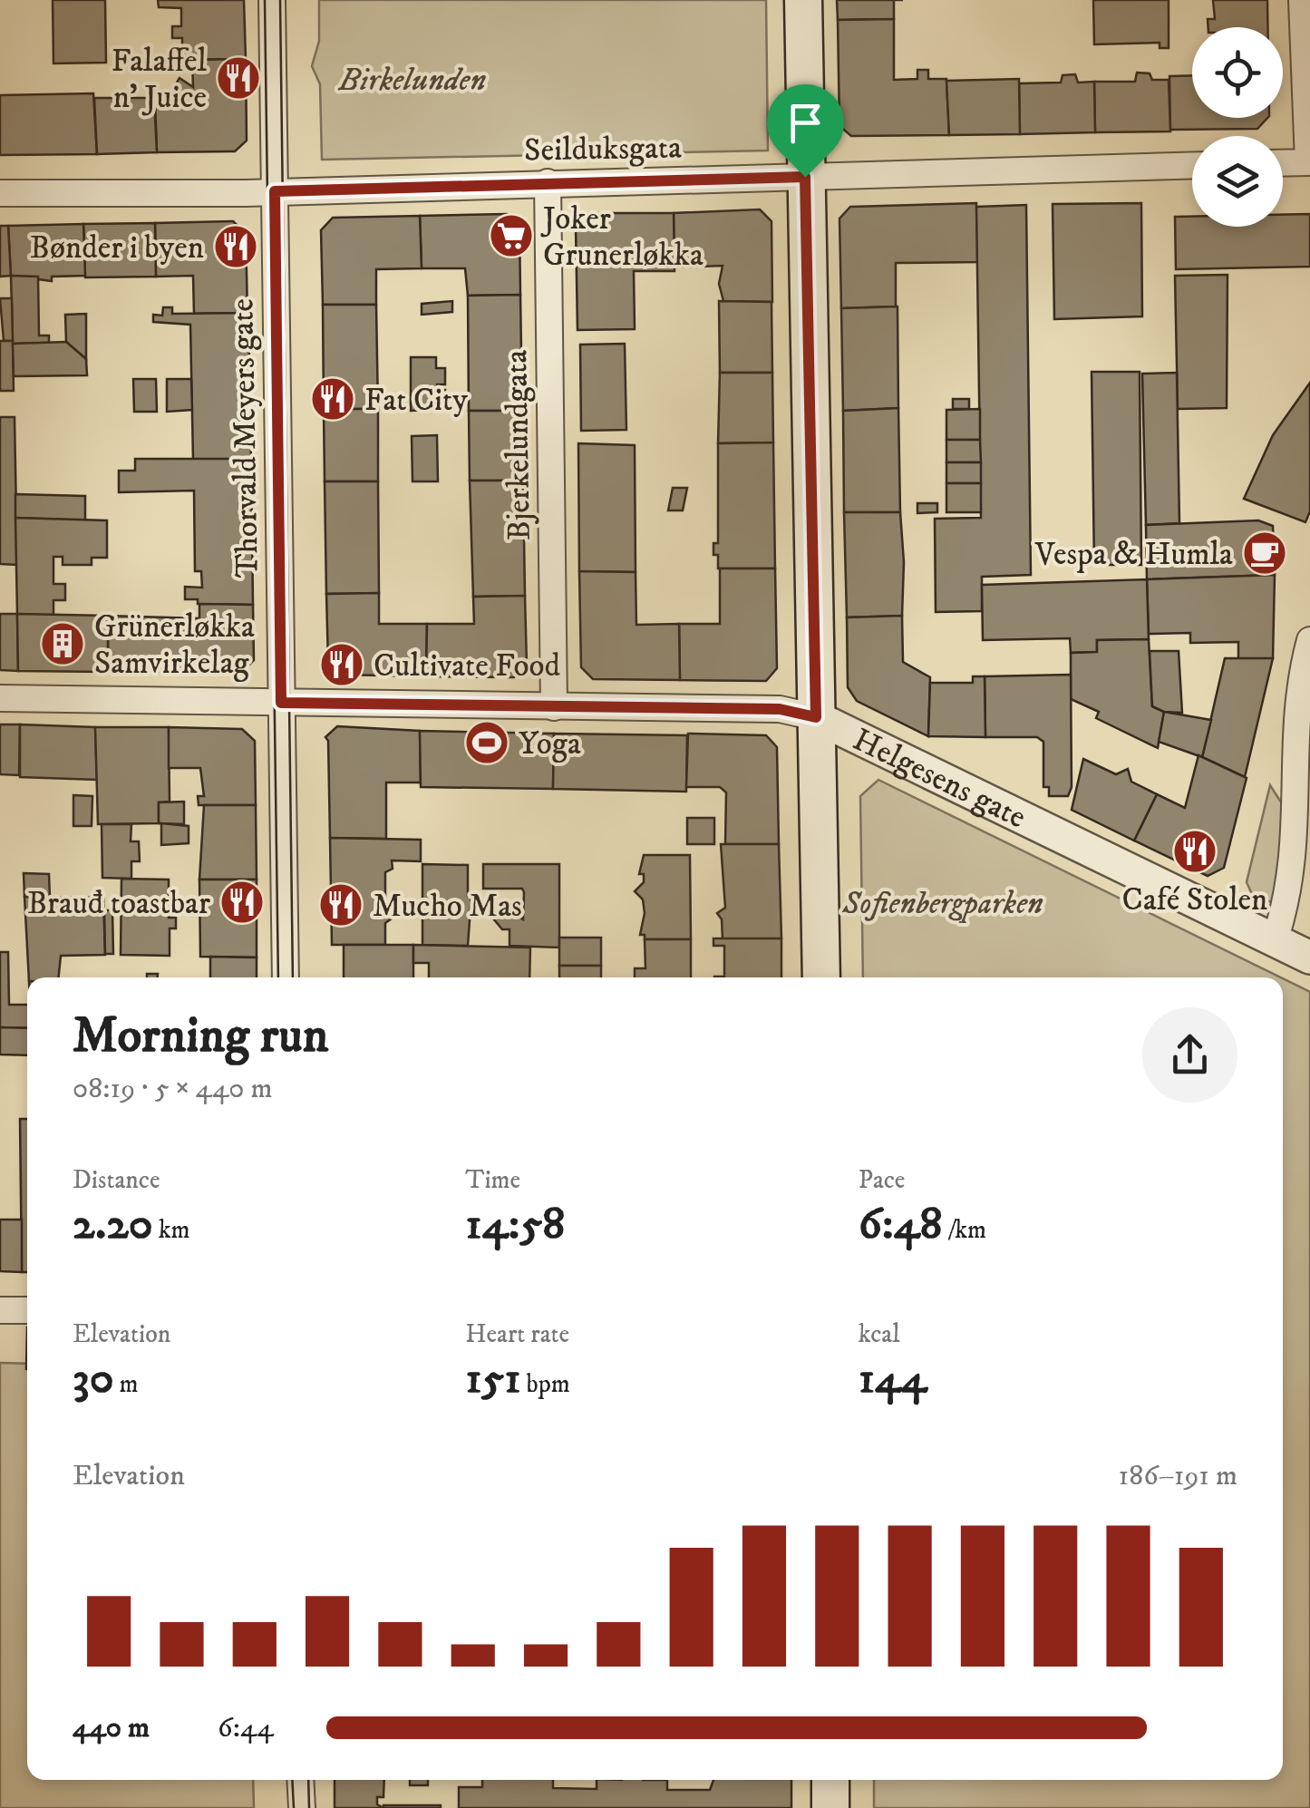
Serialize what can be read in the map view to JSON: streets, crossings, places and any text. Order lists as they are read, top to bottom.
{
  "streets": {
    "street": [
      "Seilduksgata",
      "Thorvald Meyers gate",
      "Bjerkelundgata",
      "Helgesens gate"
    ]
  },
  "crossings": [
    ["Seilduksgata", "Thorvald Meyers gate"],
    ["Seilduksgata", "Bjerkelundgata"],
    ["Thorvald Meyers gate", "Helgesens gate"],
    ["Bjerkelundgata", "Helgesens gate"]
  ],
  "parks": ["Birkelunden", "Sofienbergparken"],
  "places": {
    "restaurant": [
      "Falaffel n' Juice",
      "Bønder i byen",
      "Fat City",
      "Cultivate Food",
      "Café Stolen",
      "Brauđ toastbar",
      "Mucho Mas"
    ],
    "supermarket": ["Joker Grunerløkka"],
    "cafe": ["Vespa & Humla"],
    "building": ["Grünerløkka Samvirkelag"],
    "sports": ["Yoga"]
  },
  "page": {
    "heading": ["Morning run", "08:19 · 5 × 440 m"],
    "stats": [
      ["Distance", "2.20 km"],
      ["Time", "14:58"],
      ["Pace", "6:48 /km"],
      ["Elevation", "30 m"],
      ["Heart rate", "151 bpm"],
      ["kcal", "144"]
    ],
    "chart": ["Elevation", "186–191 m"],
    "list": [
      {
        "name": "440 m",
        "note": "6:44"
      }
    ]
  }
}
